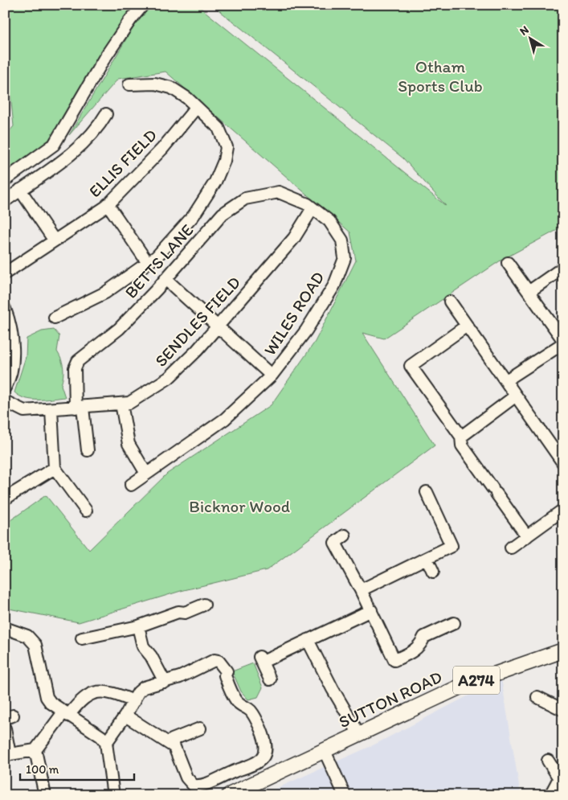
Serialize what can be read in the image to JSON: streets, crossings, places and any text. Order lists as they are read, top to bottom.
{
  "streets": {
    "main road": ["A274", "SUTTON ROAD"],
    "street": [
      "ELLIS FIELD",
      "BETTS LANE",
      "WILES ROAD",
      "SENDLES FIELD"
    ]
  },
  "crossings": [
    ["BETTS LANE", "WILES ROAD"],
    ["BETTS LANE", "SENDLES FIELD"],
    ["WILES ROAD", "SENDLES FIELD"],
    ["A274", "SUTTON ROAD"]
  ],
  "parks": ["Otham Sports Club", "Bicknor Wood"],
  "scale_bar": "100 m",
  "north": "top left"
}
